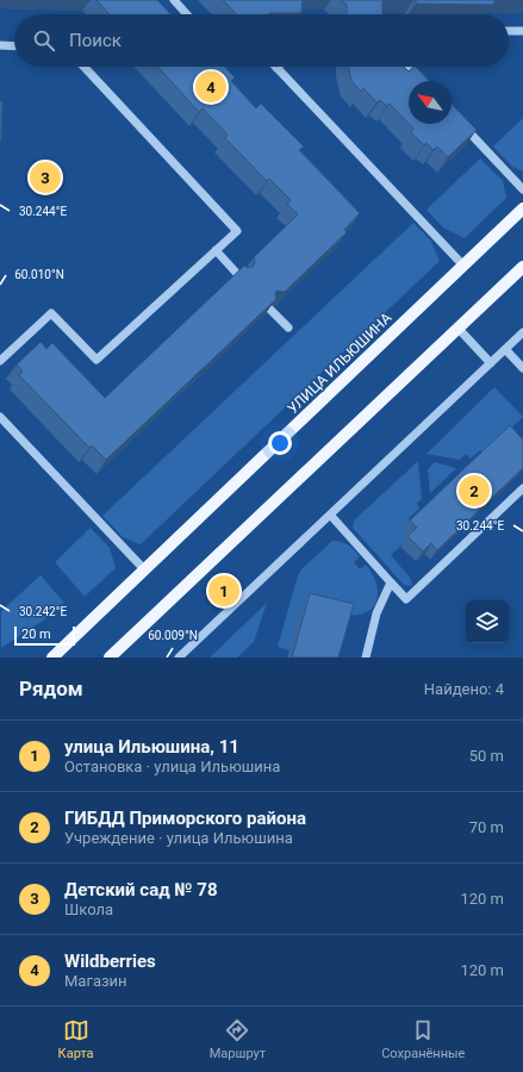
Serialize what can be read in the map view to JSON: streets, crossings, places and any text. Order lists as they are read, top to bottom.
{
  "streets": {
    "main road": ["УЛИЦА ИЛЬЮШИНА"]
  },
  "scale_bar": "20 m",
  "north": "top left",
  "page": {
    "search": "Поиск",
    "pins": [
      "4",
      "3",
      "2",
      "1"
    ],
    "scale": "20 m",
    "heading": ["Рядом", "Найдено: 4"],
    "list": [
      {
        "mark": "1",
        "name": "улица Ильюшина, 11",
        "note": "Остановка · улица Ильюшина",
        "value": "50 m"
      },
      {
        "mark": "2",
        "name": "ГИБДД Приморского района",
        "note": "Учреждение · улица Ильюшина",
        "value": "70 m"
      },
      {
        "mark": "3",
        "name": "Детский сад № 78",
        "note": "Школа",
        "value": "120 m"
      },
      {
        "mark": "4",
        "name": "Wildberries",
        "note": "Магазин",
        "value": "120 m"
      }
    ],
    "nav": ["Карта", "Маршрут", "Сохранённые"]
  },
  "coordinates": [
    "30.244°E",
    "60.010°N",
    "30.242°E",
    "60.009°N"
  ]
}
